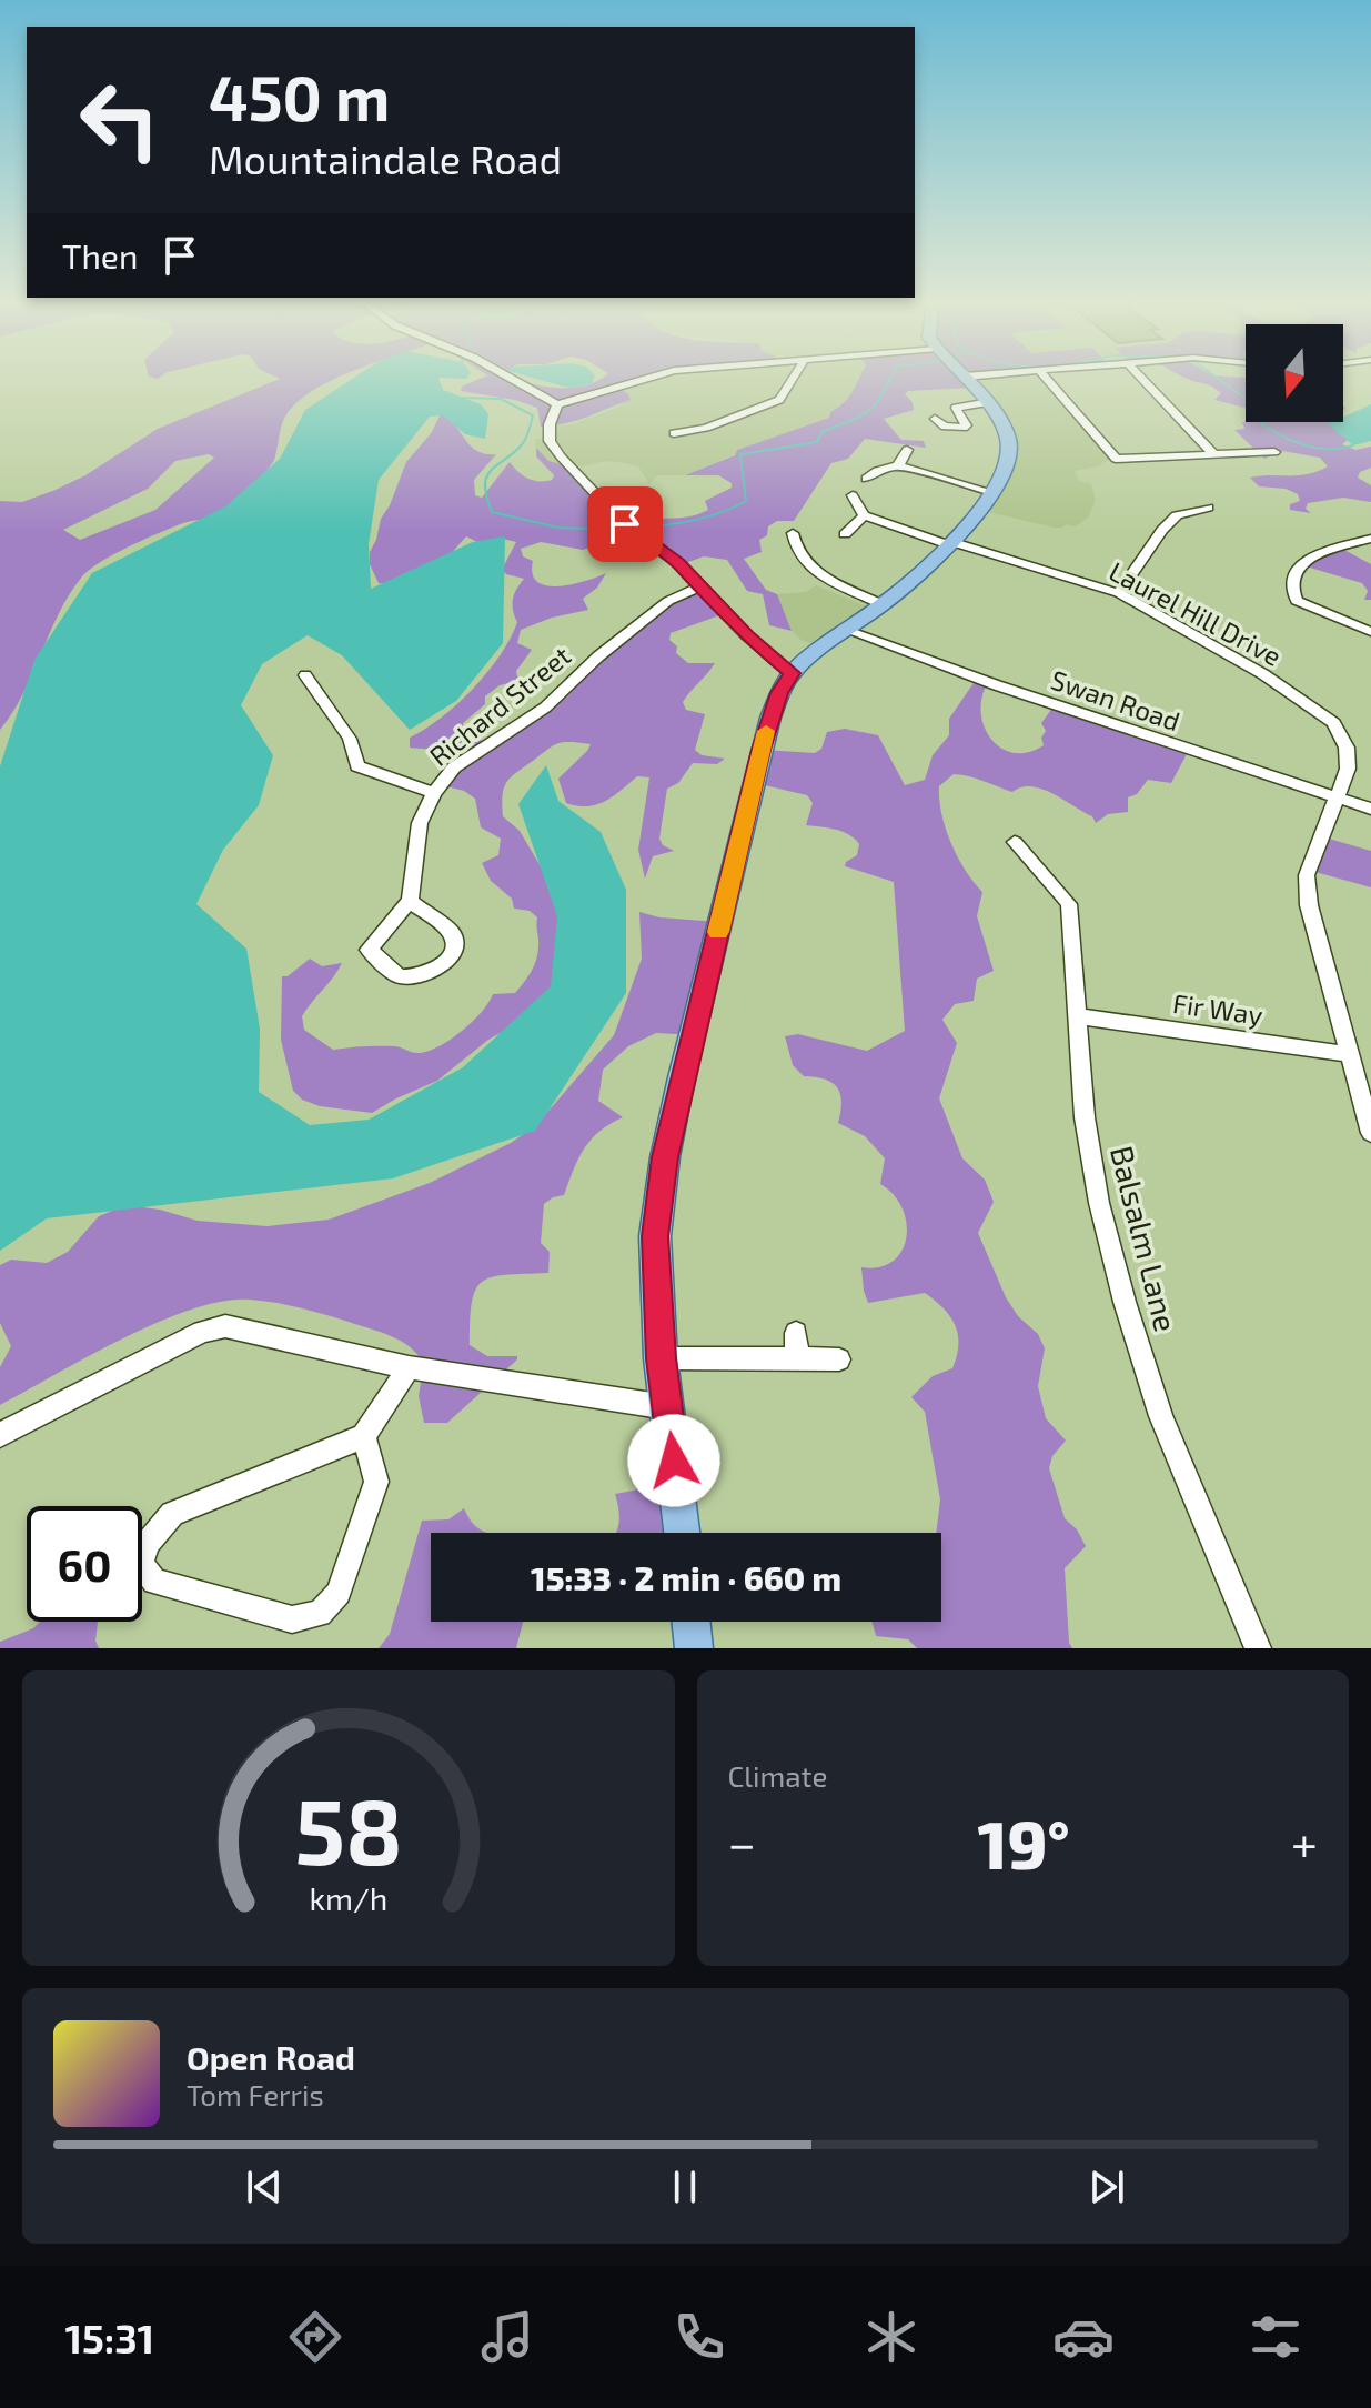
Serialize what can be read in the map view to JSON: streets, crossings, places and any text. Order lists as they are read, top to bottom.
{
  "streets": {
    "street": [
      "Laurel Hill Drive",
      "Swan Road",
      "Richard Street",
      "Fir Way",
      "Balsalm Lane"
    ]
  },
  "crossings": [
    ["Laurel Hill Drive", "Swan Road"],
    ["Laurel Hill Drive", "Fir Way"],
    ["Fir Way", "Balsalm Lane"]
  ],
  "north": "bottom",
  "page": {
    "turn": ["450 m", "Mountaindale Road"],
    "then": "Then",
    "limit": "60",
    "trip": "15:33 · 2 min · 660 m",
    "tile": "Climate",
    "heat": ["−", "19°", "+"],
    "song": ["Open Road", "Tom Ferris"],
    "tabs": "15:31",
    "gauge": ["58", "km/h"]
  }
}
